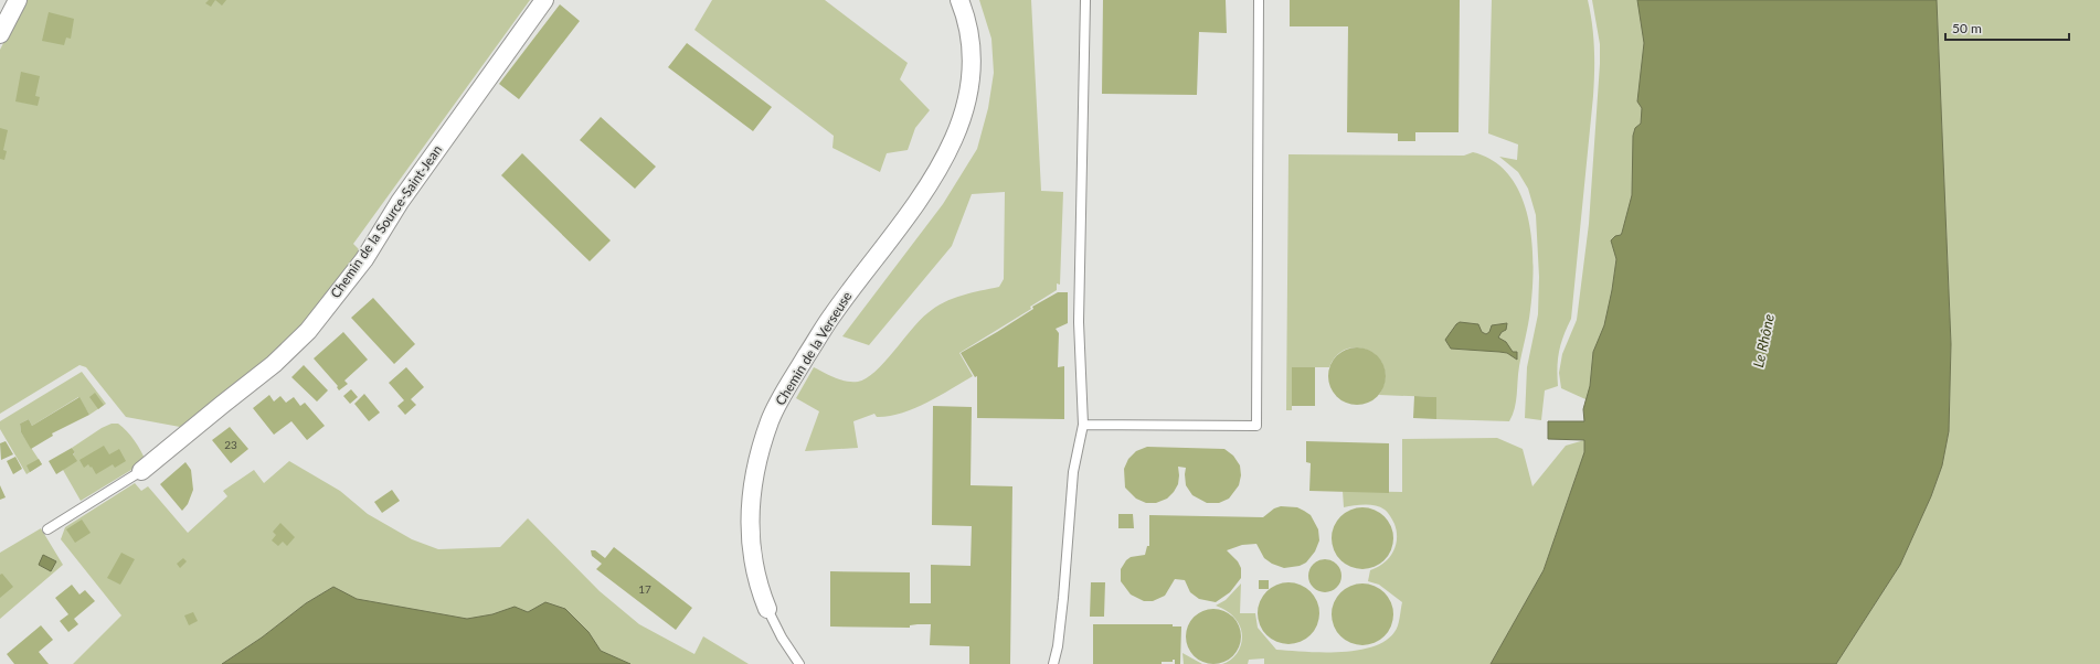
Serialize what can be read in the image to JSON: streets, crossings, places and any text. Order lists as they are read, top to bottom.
{
  "streets": {
    "street": ["Chemin de la Source-Saint-Jean", "Chemin de la Verseuse"]
  },
  "water": ["Le Rhône"],
  "house_numbers": ["23", "17"],
  "scale_bar": "50 m"
}
